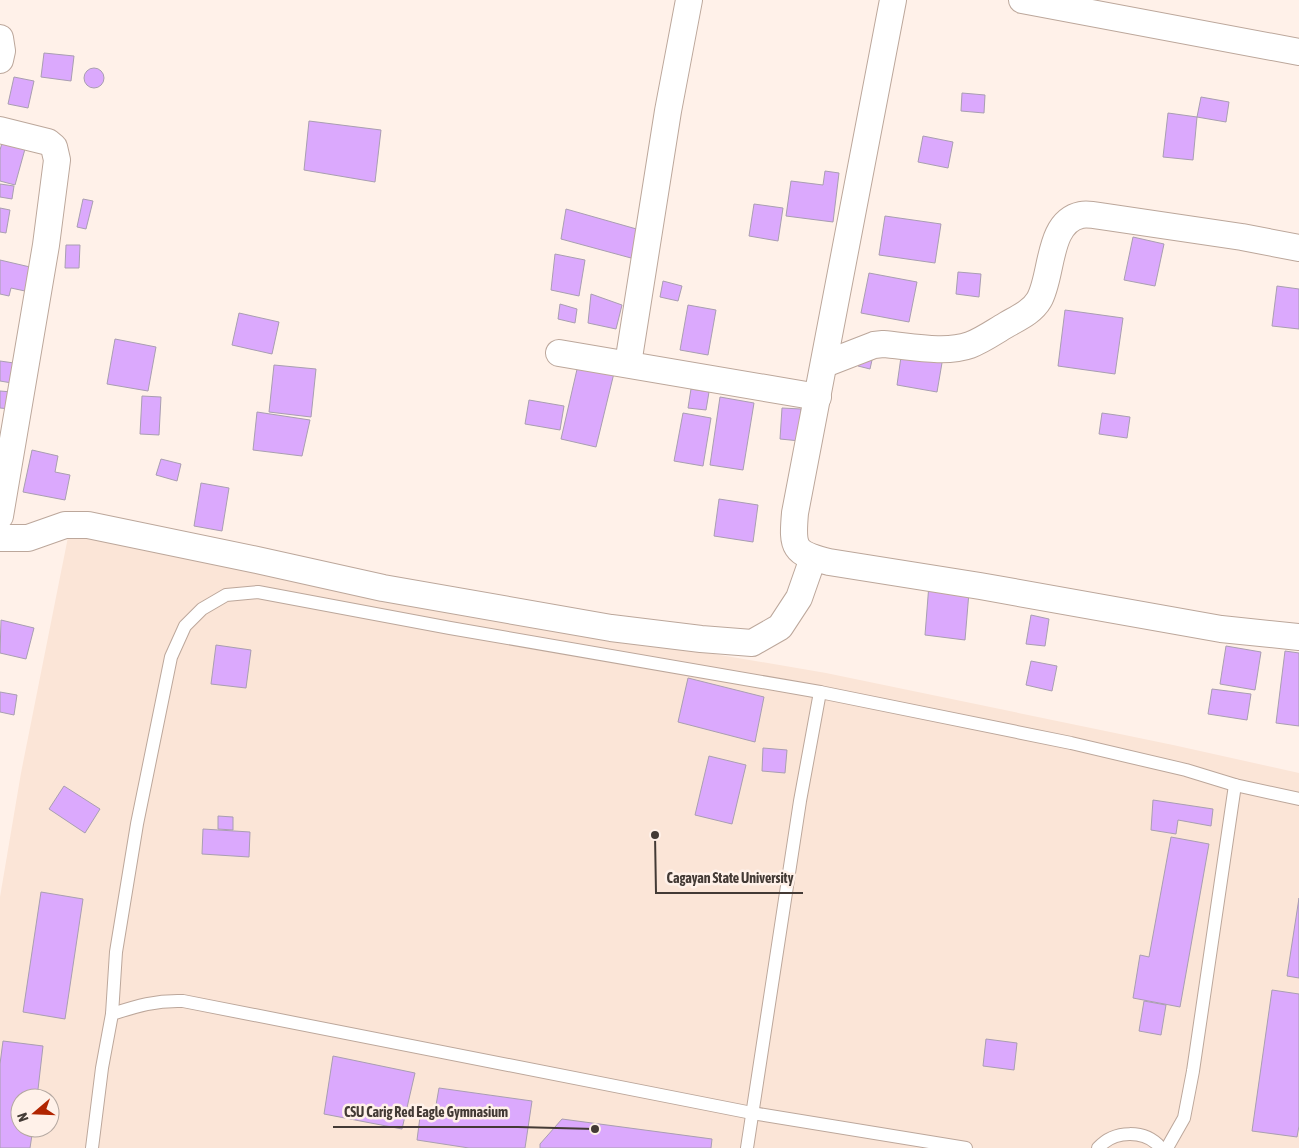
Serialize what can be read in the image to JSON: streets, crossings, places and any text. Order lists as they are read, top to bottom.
{
  "places": ["Cagayan State University", "CSU Carig Red Eagle Gymnasium"],
  "north": "left"
}
